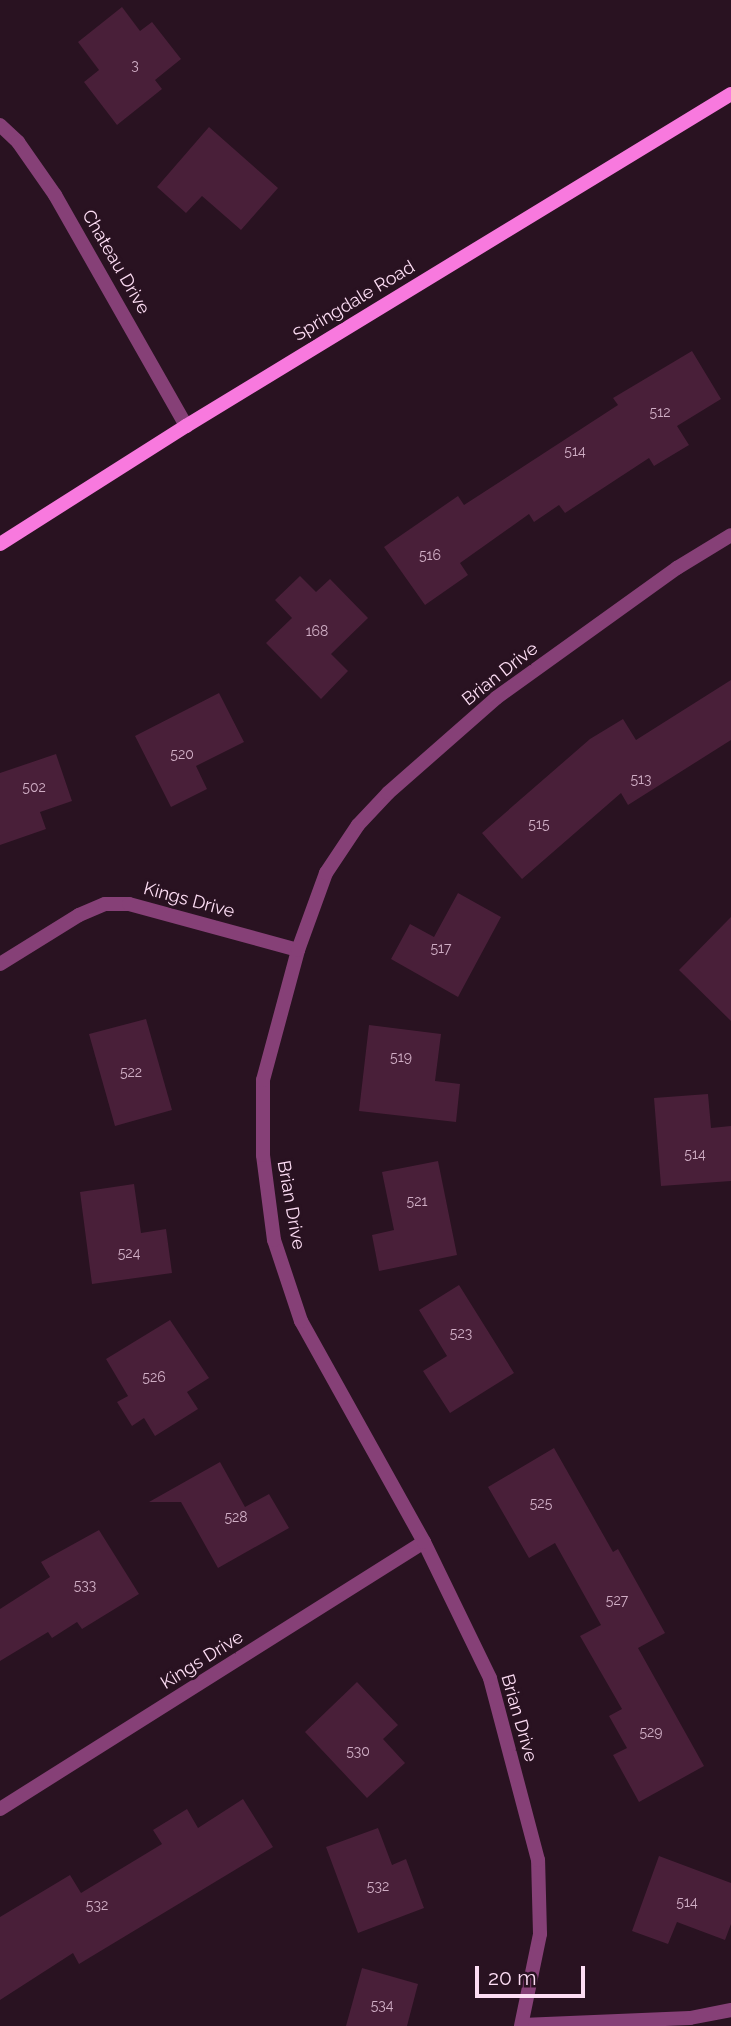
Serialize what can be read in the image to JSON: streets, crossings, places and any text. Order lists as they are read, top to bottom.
{
  "streets": {
    "main road": ["Springdale Road"],
    "street": ["Chateau Drive", "Brian Drive", "Kings Drive"]
  },
  "crossings": [
    ["Chateau Drive", "Springdale Road"],
    ["Brian Drive", "Kings Drive"]
  ],
  "house_numbers": [
    "3",
    "512",
    "514",
    "516",
    "168",
    "520",
    "513",
    "502",
    "515",
    "517",
    "519",
    "522",
    "514",
    "521",
    "524",
    "523",
    "526",
    "525",
    "528",
    "533",
    "527",
    "529",
    "530",
    "532",
    "514",
    "532",
    "534"
  ],
  "scale_bar": "20 m"
}
